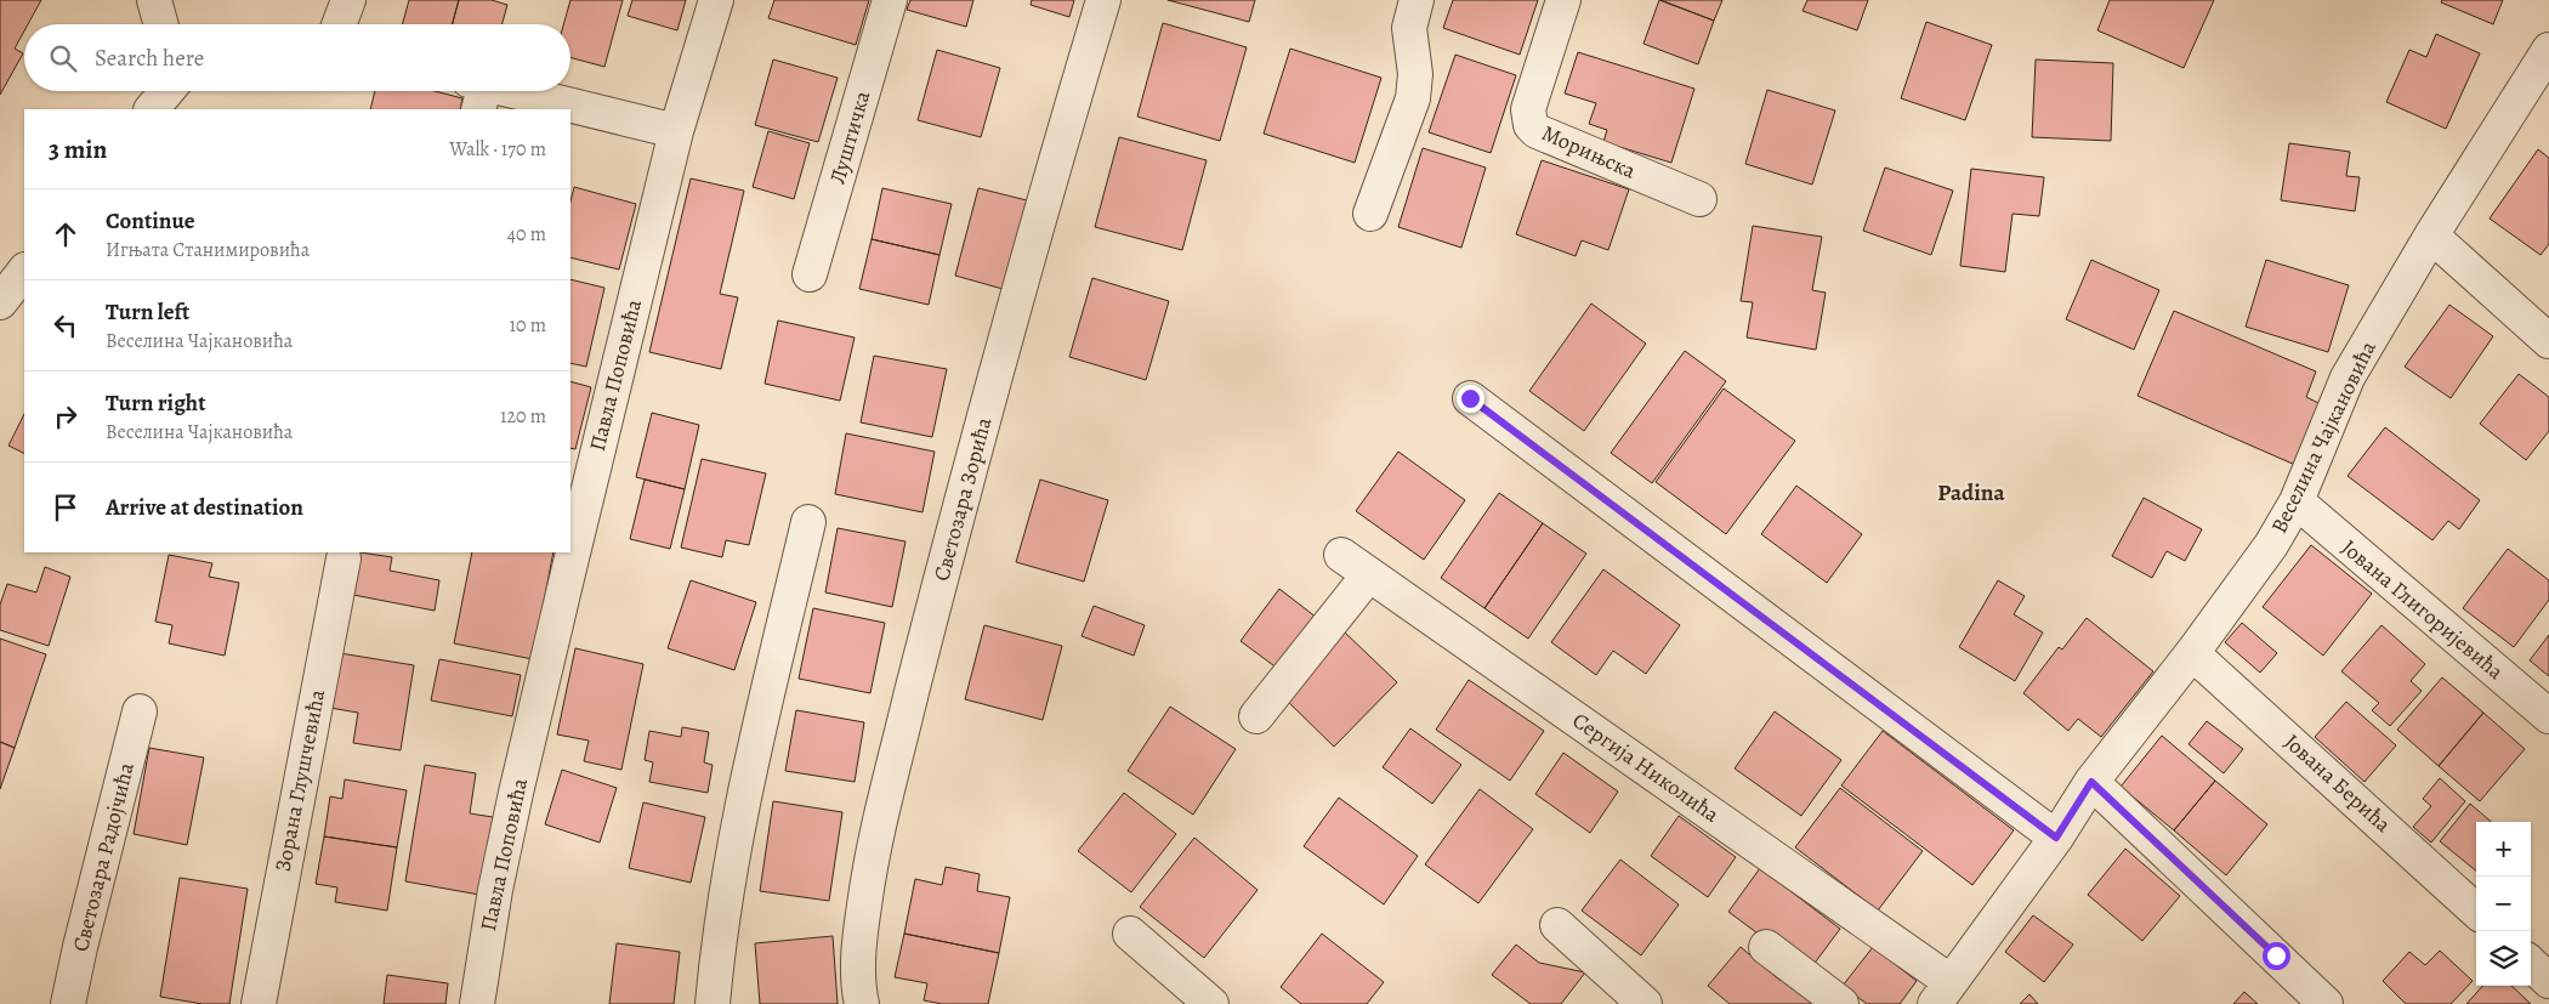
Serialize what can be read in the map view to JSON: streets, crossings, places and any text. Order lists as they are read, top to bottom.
{
  "streets": {
    "street": [
      "Луштичка",
      "Морињска",
      "Павла Поповића",
      "Веселина Чајкановића",
      "Светозара Зорића",
      "Јована Глигоријевића",
      "Сергија Николића",
      "Зорана Глушчевића",
      "Јована Берића",
      "Светозара Радојчића"
    ]
  },
  "crossings": [
    ["Веселина Чајкановића", "Јована Глигоријевића"],
    ["Веселина Чајкановића", "Сергија Николића"],
    ["Веселина Чајкановића", "Јована Берића"]
  ],
  "districts": ["Padina"],
  "page": {
    "search": "Search here",
    "heading": ["3 min", "Walk · 170 m"],
    "list": [
      ["Continue", "Игњата Станимировића", "40 m"],
      ["Turn left", "Веселина Чајкановића", "10 m"],
      ["Turn right", "Веселина Чајкановића", "120 m"],
      "Arrive at destination"
    ],
    "map_buttons": ["+", "−"]
  }
}
